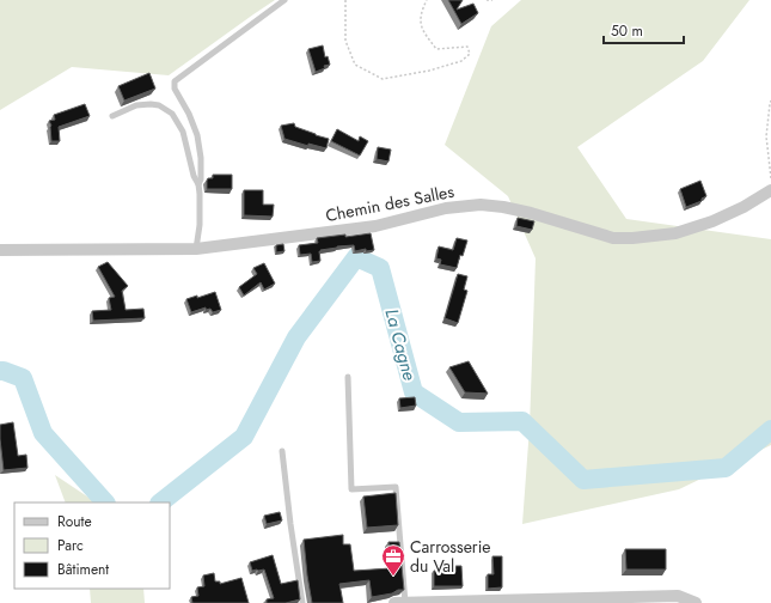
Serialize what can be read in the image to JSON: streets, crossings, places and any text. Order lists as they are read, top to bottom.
{
  "streets": {
    "street": ["Chemin des Salles"]
  },
  "water": ["La Cagne"],
  "places": {
    "office": ["Carrosserie du Val"]
  },
  "legend": ["Route", "Parc", "Bâtiment"],
  "scale_bar": "50 m"
}
